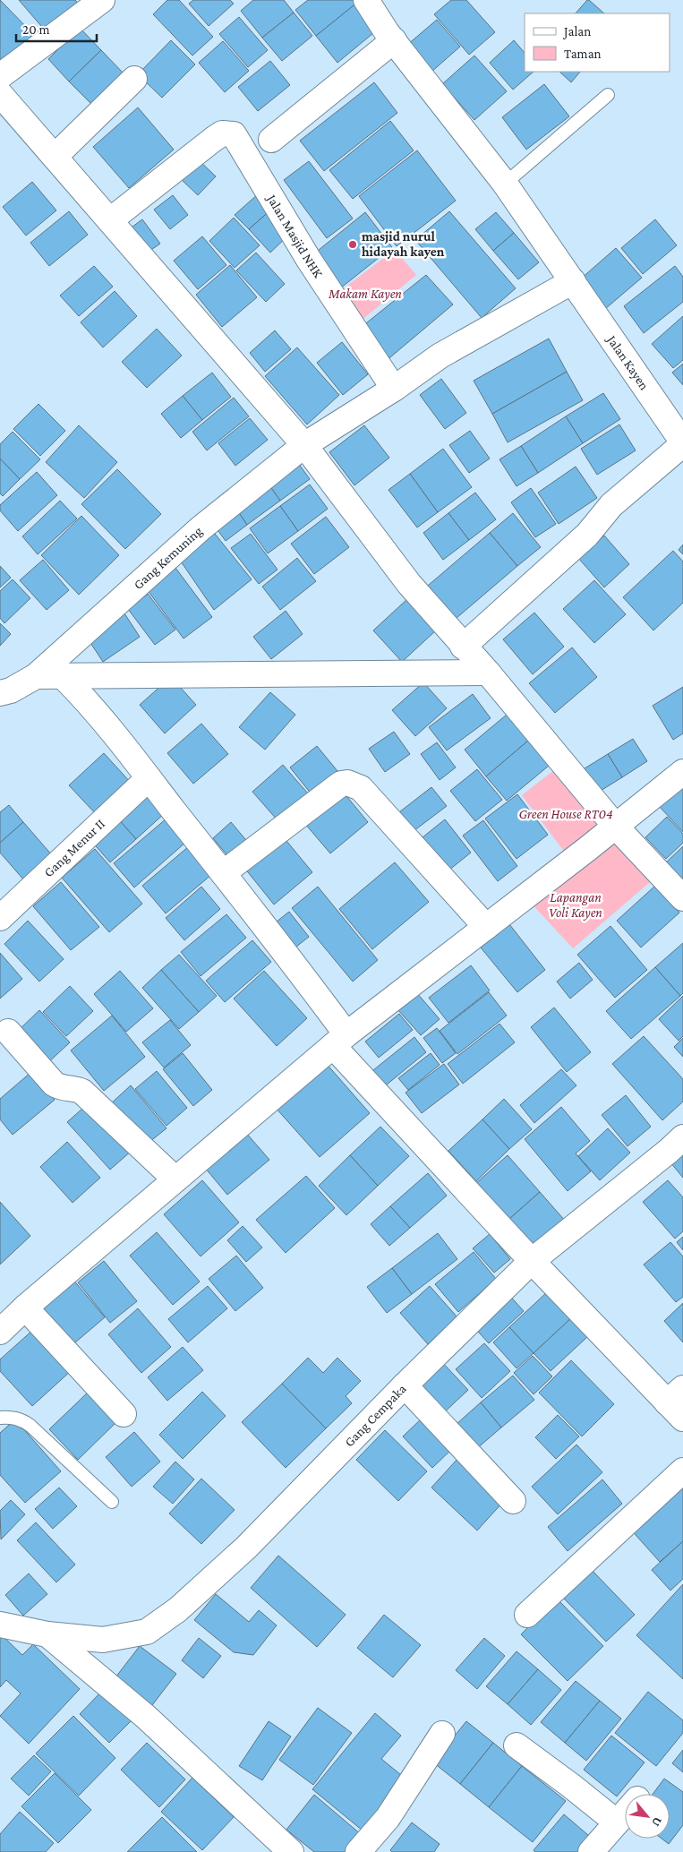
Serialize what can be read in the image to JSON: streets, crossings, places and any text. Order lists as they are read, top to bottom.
{
  "streets": {
    "street": [
      "Jalan Masjid NHK",
      "Jalan Kayen",
      "Gang Kemuning",
      "Gang Menur II",
      "Gang Cempaka"
    ]
  },
  "crossings": [
    ["Jalan Masjid NHK", "Gang Kemuning"],
    ["Jalan Kayen", "Gang Kemuning"]
  ],
  "parks": ["Makam Kayen", "Green House RT04", "Lapangan Voli Kayen"],
  "places": ["masjid nurul hidayah kayen"],
  "legend": ["Jalan", "Taman"],
  "scale_bar": "20 m",
  "north": "bottom right"
}
